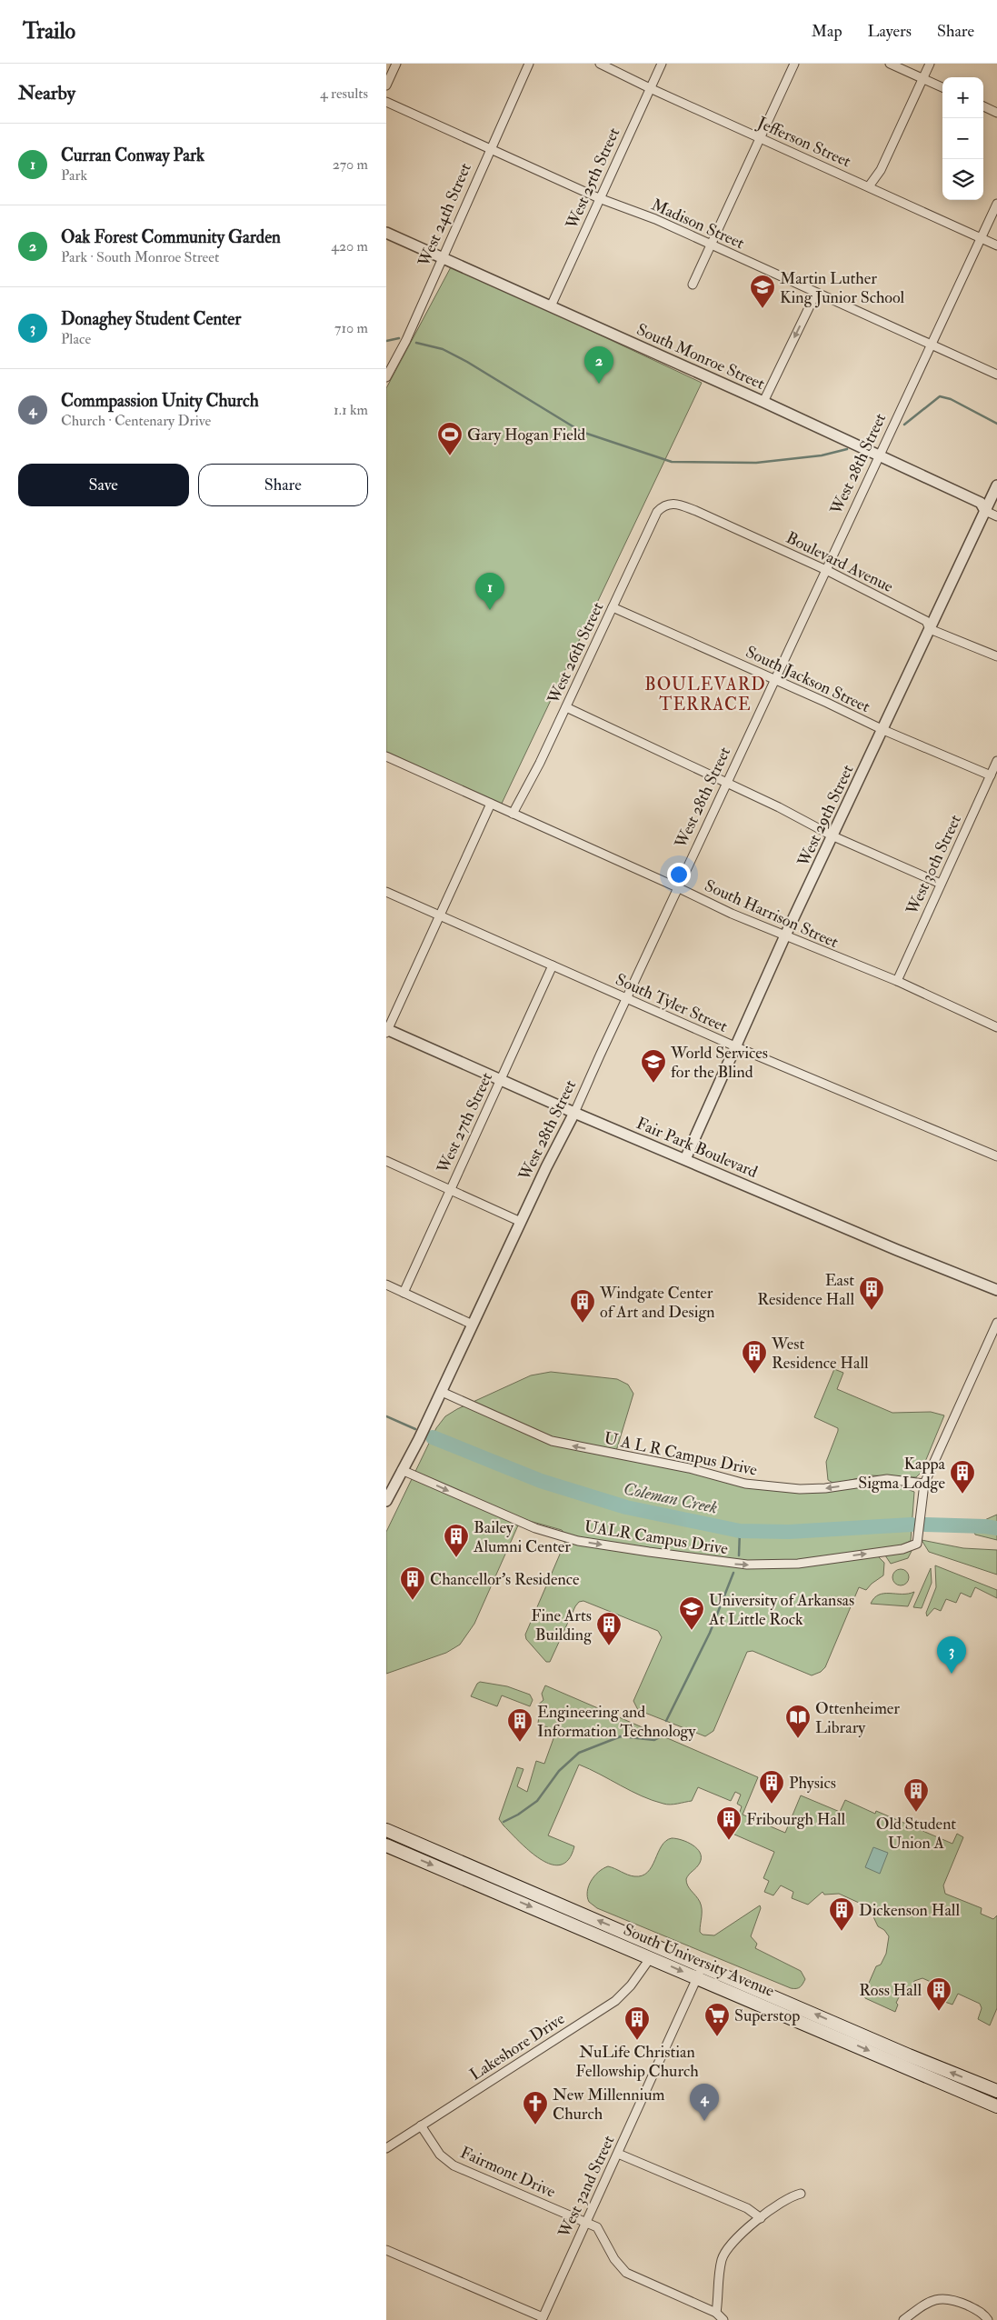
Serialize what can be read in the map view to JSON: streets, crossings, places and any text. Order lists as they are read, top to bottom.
{
  "streets": {
    "main road": ["South University Avenue"],
    "street": [
      "Jefferson Street",
      "West 25th Street",
      "West 24th Street",
      "Madison Street",
      "South Monroe Street",
      "West 28th Street",
      "Boulevard Avenue",
      "West 26th Street",
      "South Jackson Street",
      "West 29th Street",
      "West 30th Street",
      "South Harrison Street",
      "South Tyler Street",
      "West 27th Street",
      "Fair Park Boulevard",
      "U A L R Campus Drive",
      "UALR Campus Drive",
      "Lakeshore Drive",
      "Fairmont Drive",
      "West 32nd Street"
    ]
  },
  "crossings": [
    ["Jefferson Street", "West 25th Street"],
    ["Jefferson Street", "West 28th Street"],
    ["West 25th Street", "Madison Street"],
    ["West 25th Street", "South Monroe Street"],
    ["West 24th Street", "Madison Street"],
    ["West 24th Street", "South Monroe Street"],
    ["Madison Street", "West 28th Street"],
    ["South Monroe Street", "West 28th Street"],
    ["South Monroe Street", "West 29th Street"],
    ["West 28th Street", "Boulevard Avenue"],
    ["West 28th Street", "South Jackson Street"],
    ["West 28th Street", "South Harrison Street"],
    ["West 28th Street", "South Tyler Street"],
    ["West 28th Street", "Fair Park Boulevard"],
    ["West 28th Street", "U A L R Campus Drive"],
    ["West 28th Street", "UALR Campus Drive"],
    ["Boulevard Avenue", "West 26th Street"],
    ["Boulevard Avenue", "West 29th Street"],
    ["West 26th Street", "South Jackson Street"],
    ["West 26th Street", "South Harrison Street"],
    ["South Jackson Street", "West 29th Street"],
    ["South Jackson Street", "West 30th Street"],
    ["West 29th Street", "South Harrison Street"],
    ["West 29th Street", "South Tyler Street"],
    ["West 29th Street", "Fair Park Boulevard"],
    ["West 30th Street", "South Harrison Street"],
    ["South Tyler Street", "West 27th Street"],
    ["West 27th Street", "Fair Park Boulevard"],
    ["U A L R Campus Drive", "UALR Campus Drive"],
    ["South University Avenue", "Lakeshore Drive"],
    ["South University Avenue", "West 32nd Street"],
    ["Lakeshore Drive", "Fairmont Drive"],
    ["Fairmont Drive", "West 32nd Street"]
  ],
  "one_way": ["U A L R Campus Drive", "UALR Campus Drive"],
  "districts": ["BOULEVARD TERRACE"],
  "water": ["Coleman Creek"],
  "places": {
    "school or university": ["Martin Luther King Junior School", "World Services for the Blind", "University of Arkansas At Little Rock"],
    "sports": ["Gary Hogan Field"],
    "building": [
      "East Residence Hall",
      "Windgate Center of Art and Design",
      "West Residence Hall",
      "Kappa Sigma Lodge",
      "Bailey Alumni Center",
      "Chancellor's Residence",
      "Fine Arts Building",
      "Engineering and Information Technology",
      "Physics",
      "Old Student Union A",
      "Fribourgh Hall",
      "Dickenson Hall",
      "Ross Hall",
      "NuLife Christian Fellowship Church"
    ],
    "library": ["Ottenheimer Library"],
    "supermarket": ["Superstop"],
    "church": ["New Millennium Church"]
  },
  "page": {
    "header": "Trailo",
    "nav": ["Map", "Layers", "Share"],
    "heading": ["Nearby", "4 results"],
    "map_buttons": ["+", "−"],
    "list": [
      {
        "mark": "1",
        "name": "Curran Conway Park",
        "note": "Park",
        "value": "270 m"
      },
      {
        "mark": "2",
        "name": "Oak Forest Community Garden",
        "note": "Park · South Monroe Street",
        "value": "420 m"
      },
      {
        "mark": "3",
        "name": "Donaghey Student Center",
        "note": "Place",
        "value": "710 m"
      },
      {
        "mark": "4",
        "name": "Commpassion Unity Church",
        "note": "Church · Centenary Drive",
        "value": "1.1 km"
      }
    ],
    "pins": [
      "2",
      "1",
      "3",
      "4"
    ],
    "buttons": ["Save", "Share"]
  }
}
